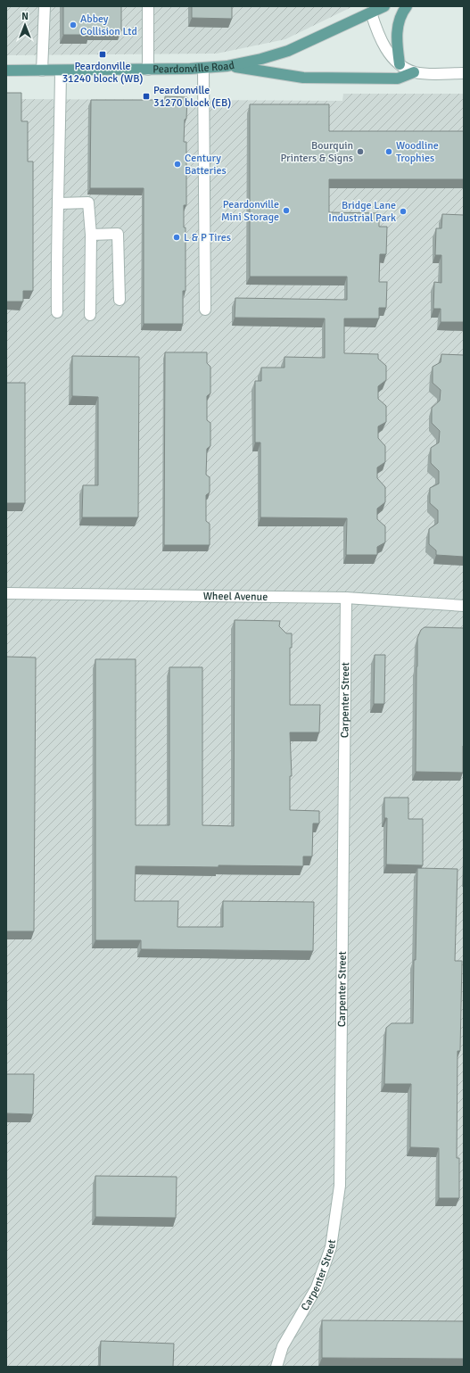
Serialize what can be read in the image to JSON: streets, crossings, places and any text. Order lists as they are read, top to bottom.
{
  "streets": {
    "main road": ["Peardonville Road"],
    "street": ["Wheel Avenue", "Carpenter Street"]
  },
  "crossings": [
    ["Wheel Avenue", "Carpenter Street"]
  ],
  "places": {
    "other": [
      "Abbey Collision Ltd",
      "Bourquin Printers & Signs",
      "Woodline Trophies",
      "Century Batteries",
      "Peardonville Mini Storage",
      "Bridge Lane Industrial Park",
      "L & P Tires"
    ],
    "transit": ["Peardonville 31240 block (WB)", "Peardonville 31270 block (EB)"]
  },
  "north": "top"
}
